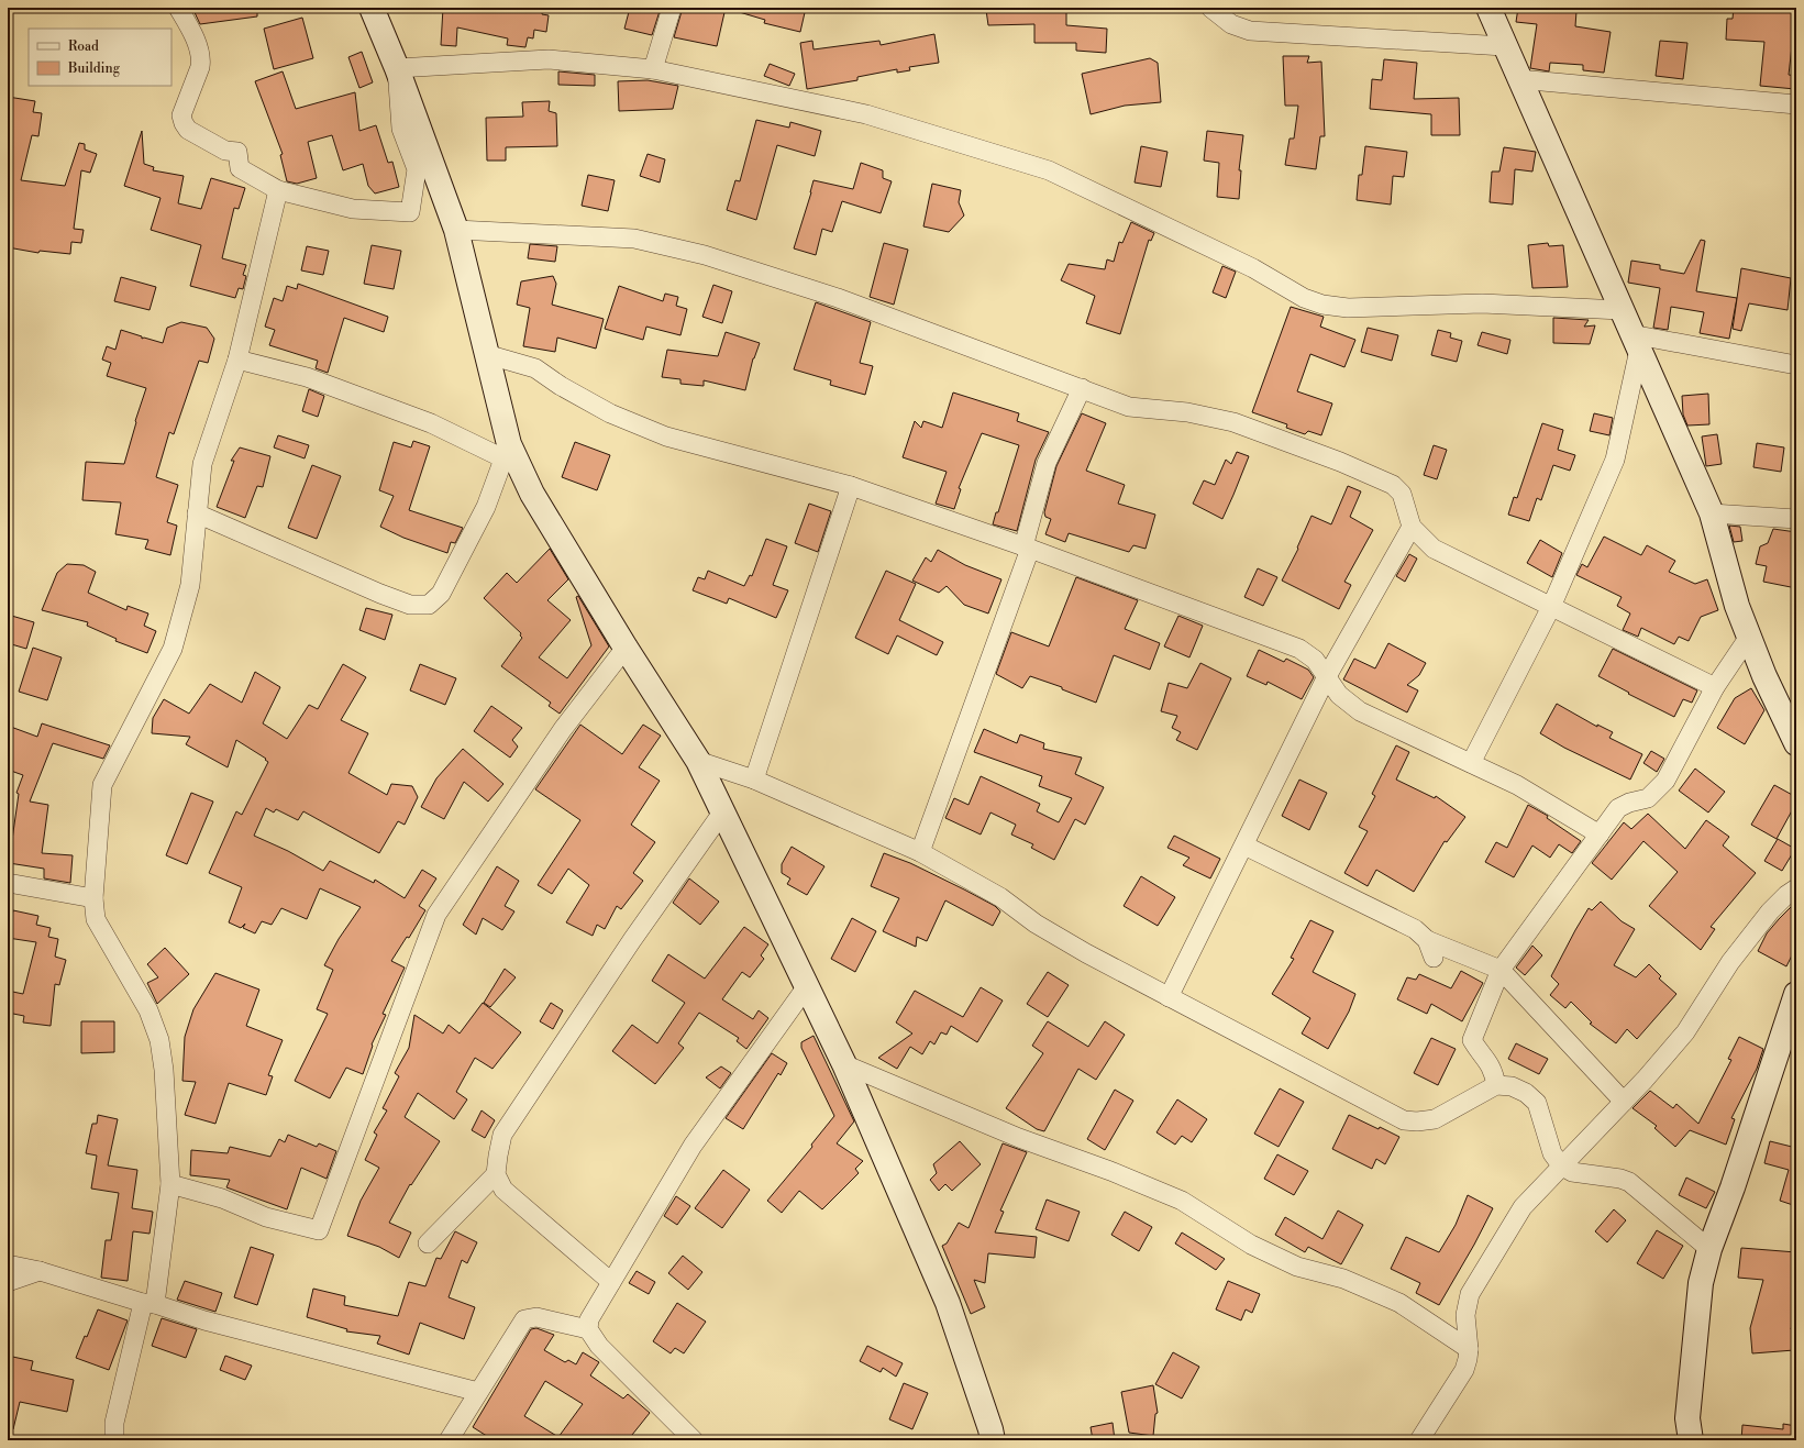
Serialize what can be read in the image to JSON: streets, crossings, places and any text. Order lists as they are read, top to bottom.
{
  "legend": ["Road", "Building"]
}
